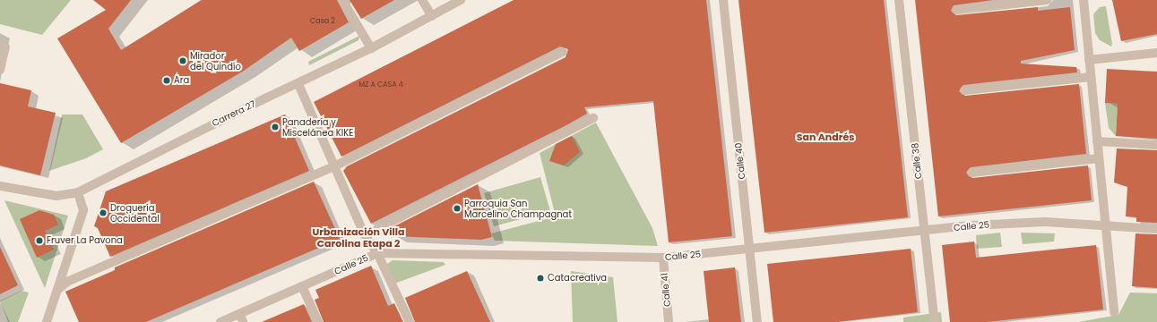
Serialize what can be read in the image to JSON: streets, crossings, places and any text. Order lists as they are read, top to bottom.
{
  "streets": {
    "street": [
      "Carrera 27",
      "Calle 40",
      "Calle 38",
      "Calle 25",
      "Calle 41"
    ]
  },
  "crossings": [
    ["Calle 40", "Calle 25"],
    ["Calle 38", "Calle 25"],
    ["Calle 25", "Calle 41"]
  ],
  "districts": ["San Andrés", "Urbanización Villa Carolina Etapa 2"],
  "places": [
    "Mirador del Quindío",
    "Ara",
    "Panadería y Miscelánea KIKE",
    "Parroquia San Marcelino Champagnat",
    "Droguería Occidental",
    "Fruver La Pavona",
    "Catacreativa"
  ],
  "house_numbers": ["Casa 2", "MZ A CASA 4"]
}
